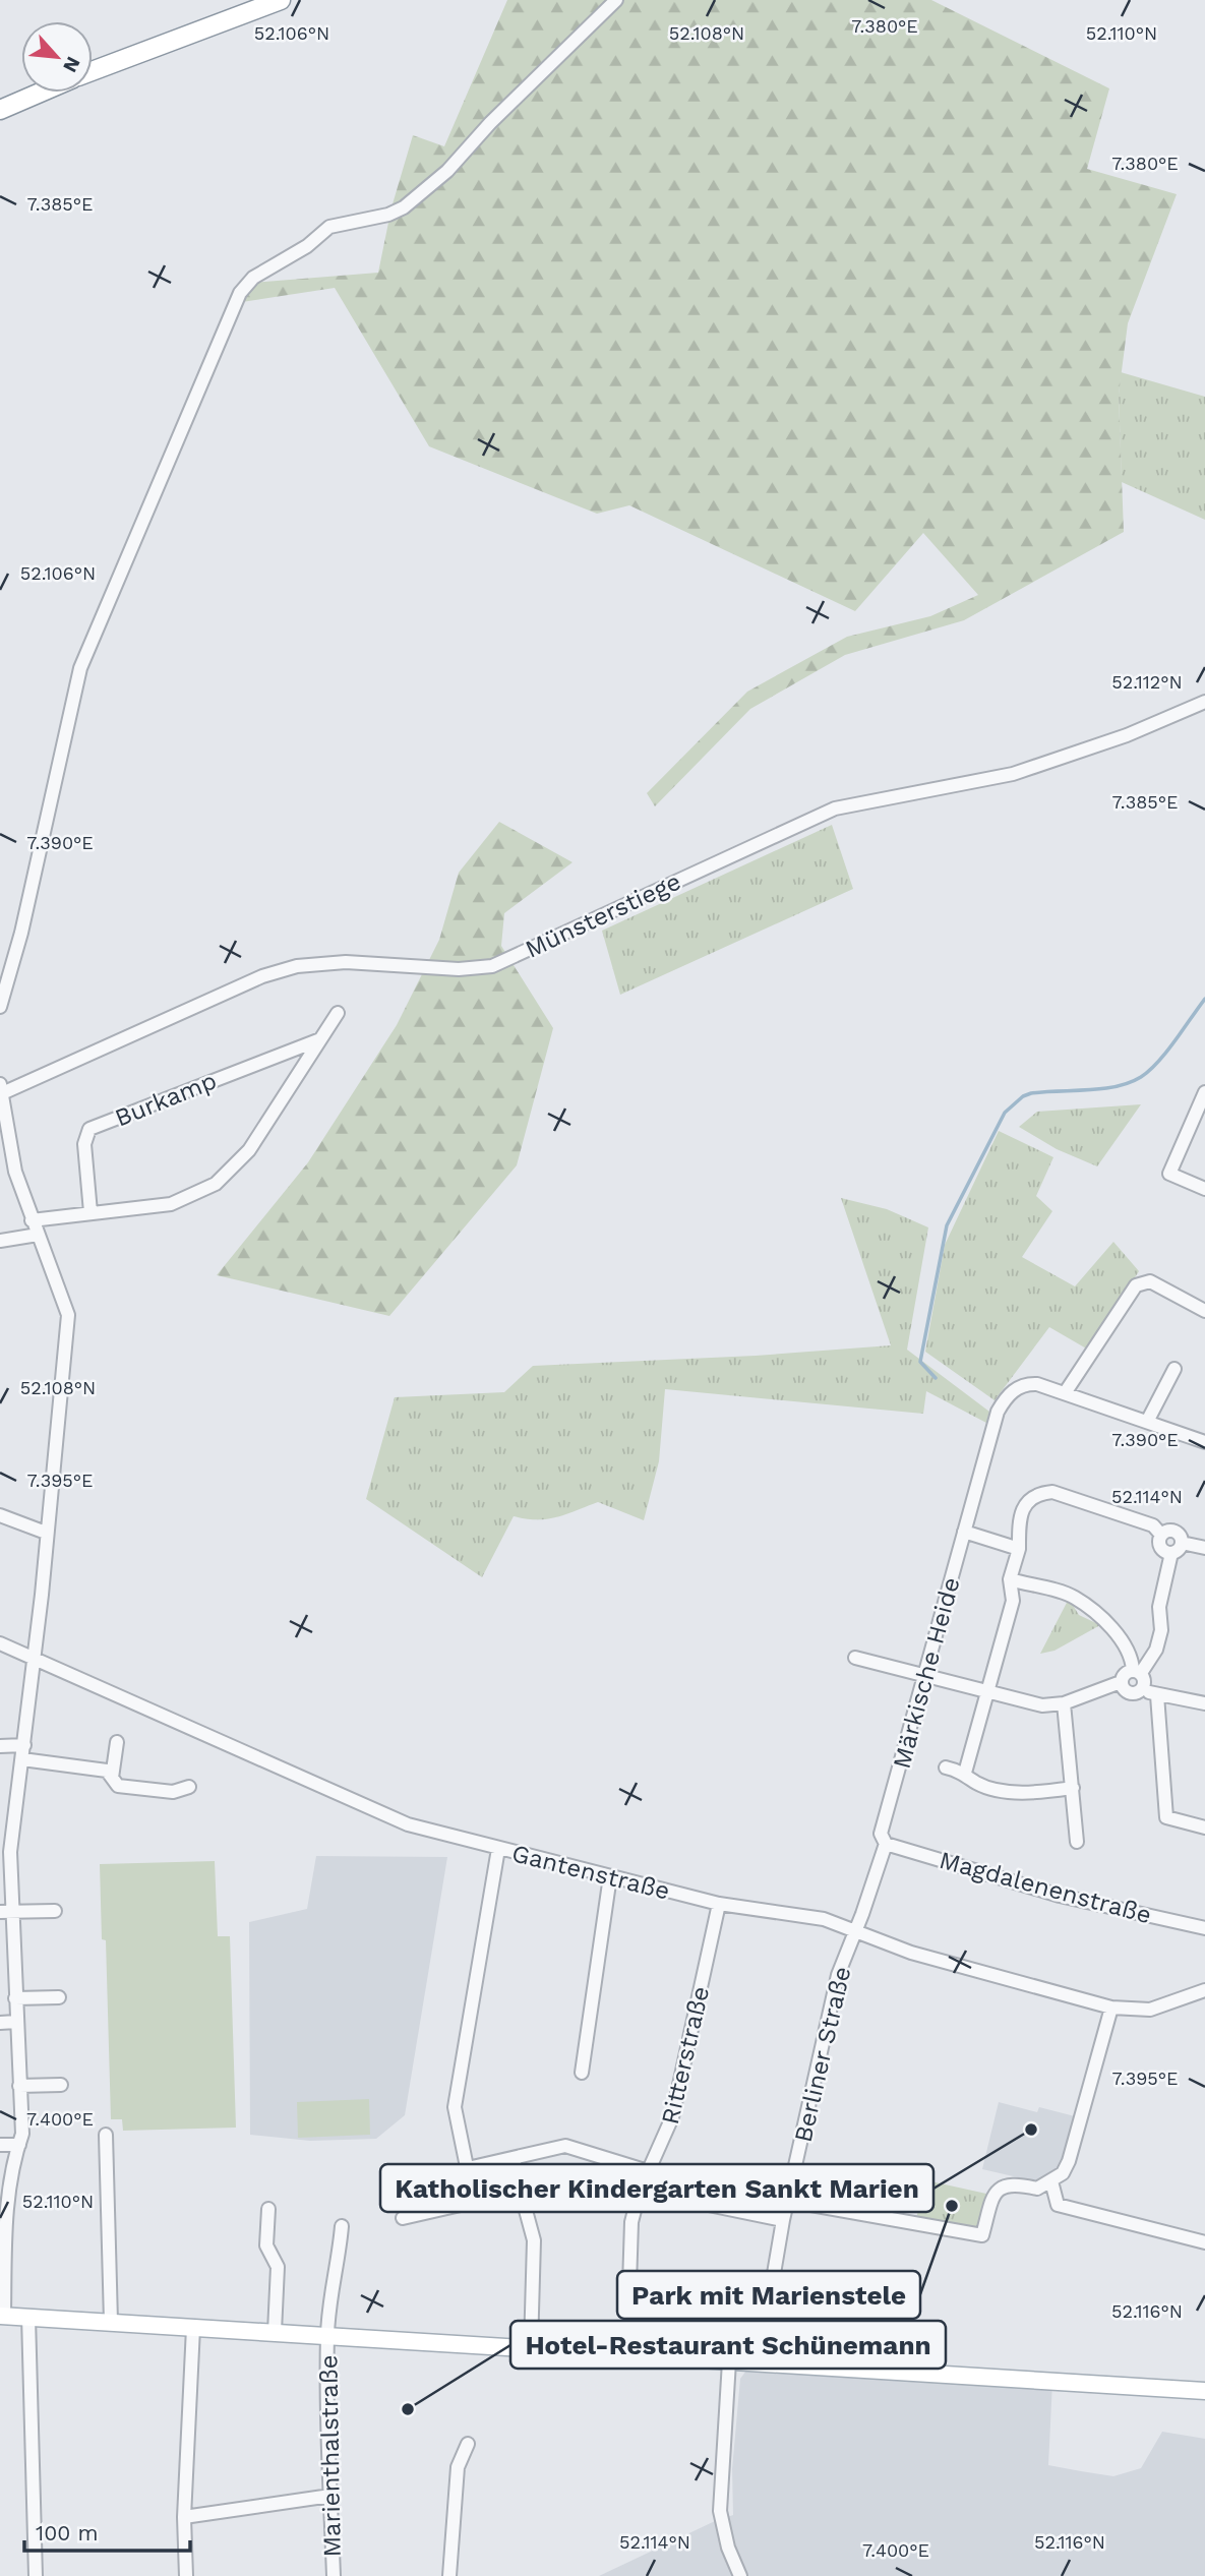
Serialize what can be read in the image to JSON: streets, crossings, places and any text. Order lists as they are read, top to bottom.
{
  "streets": {
    "street": [
      "Münsterstiege",
      "Burkamp",
      "Märkische Heide",
      "Gantenstraße",
      "Magdalenenstraße",
      "Berliner Straße",
      "Ritterstraße",
      "Marienthalstraße"
    ]
  },
  "crossings": [
    ["Märkische Heide", "Gantenstraße"],
    ["Märkische Heide", "Magdalenenstraße"],
    ["Märkische Heide", "Berliner Straße"],
    ["Gantenstraße", "Berliner Straße"],
    ["Gantenstraße", "Ritterstraße"]
  ],
  "places": ["Katholischer Kindergarten Sankt Marien", "Park mit Marienstele", "Hotel-Restaurant Schünemann"],
  "scale_bar": "100 m",
  "north": "bottom right",
  "coordinates": [
    "7.380°E",
    "52.106°N",
    "52.108°N",
    "52.110°N",
    "7.385°E",
    "52.112°N",
    "7.390°E",
    "7.395°E",
    "52.114°N",
    "7.400°E",
    "52.116°N"
  ]
}
